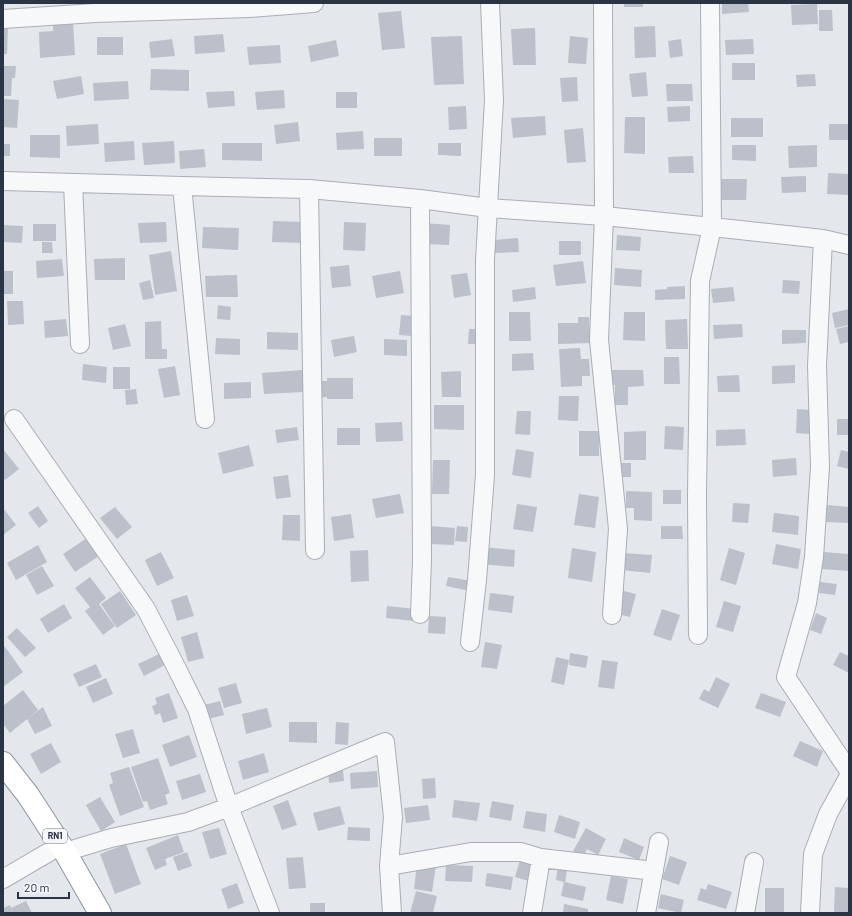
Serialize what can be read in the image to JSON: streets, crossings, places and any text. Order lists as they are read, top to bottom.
{
  "streets": {
    "highway": ["RN1"]
  },
  "scale_bar": "20 m"
}
